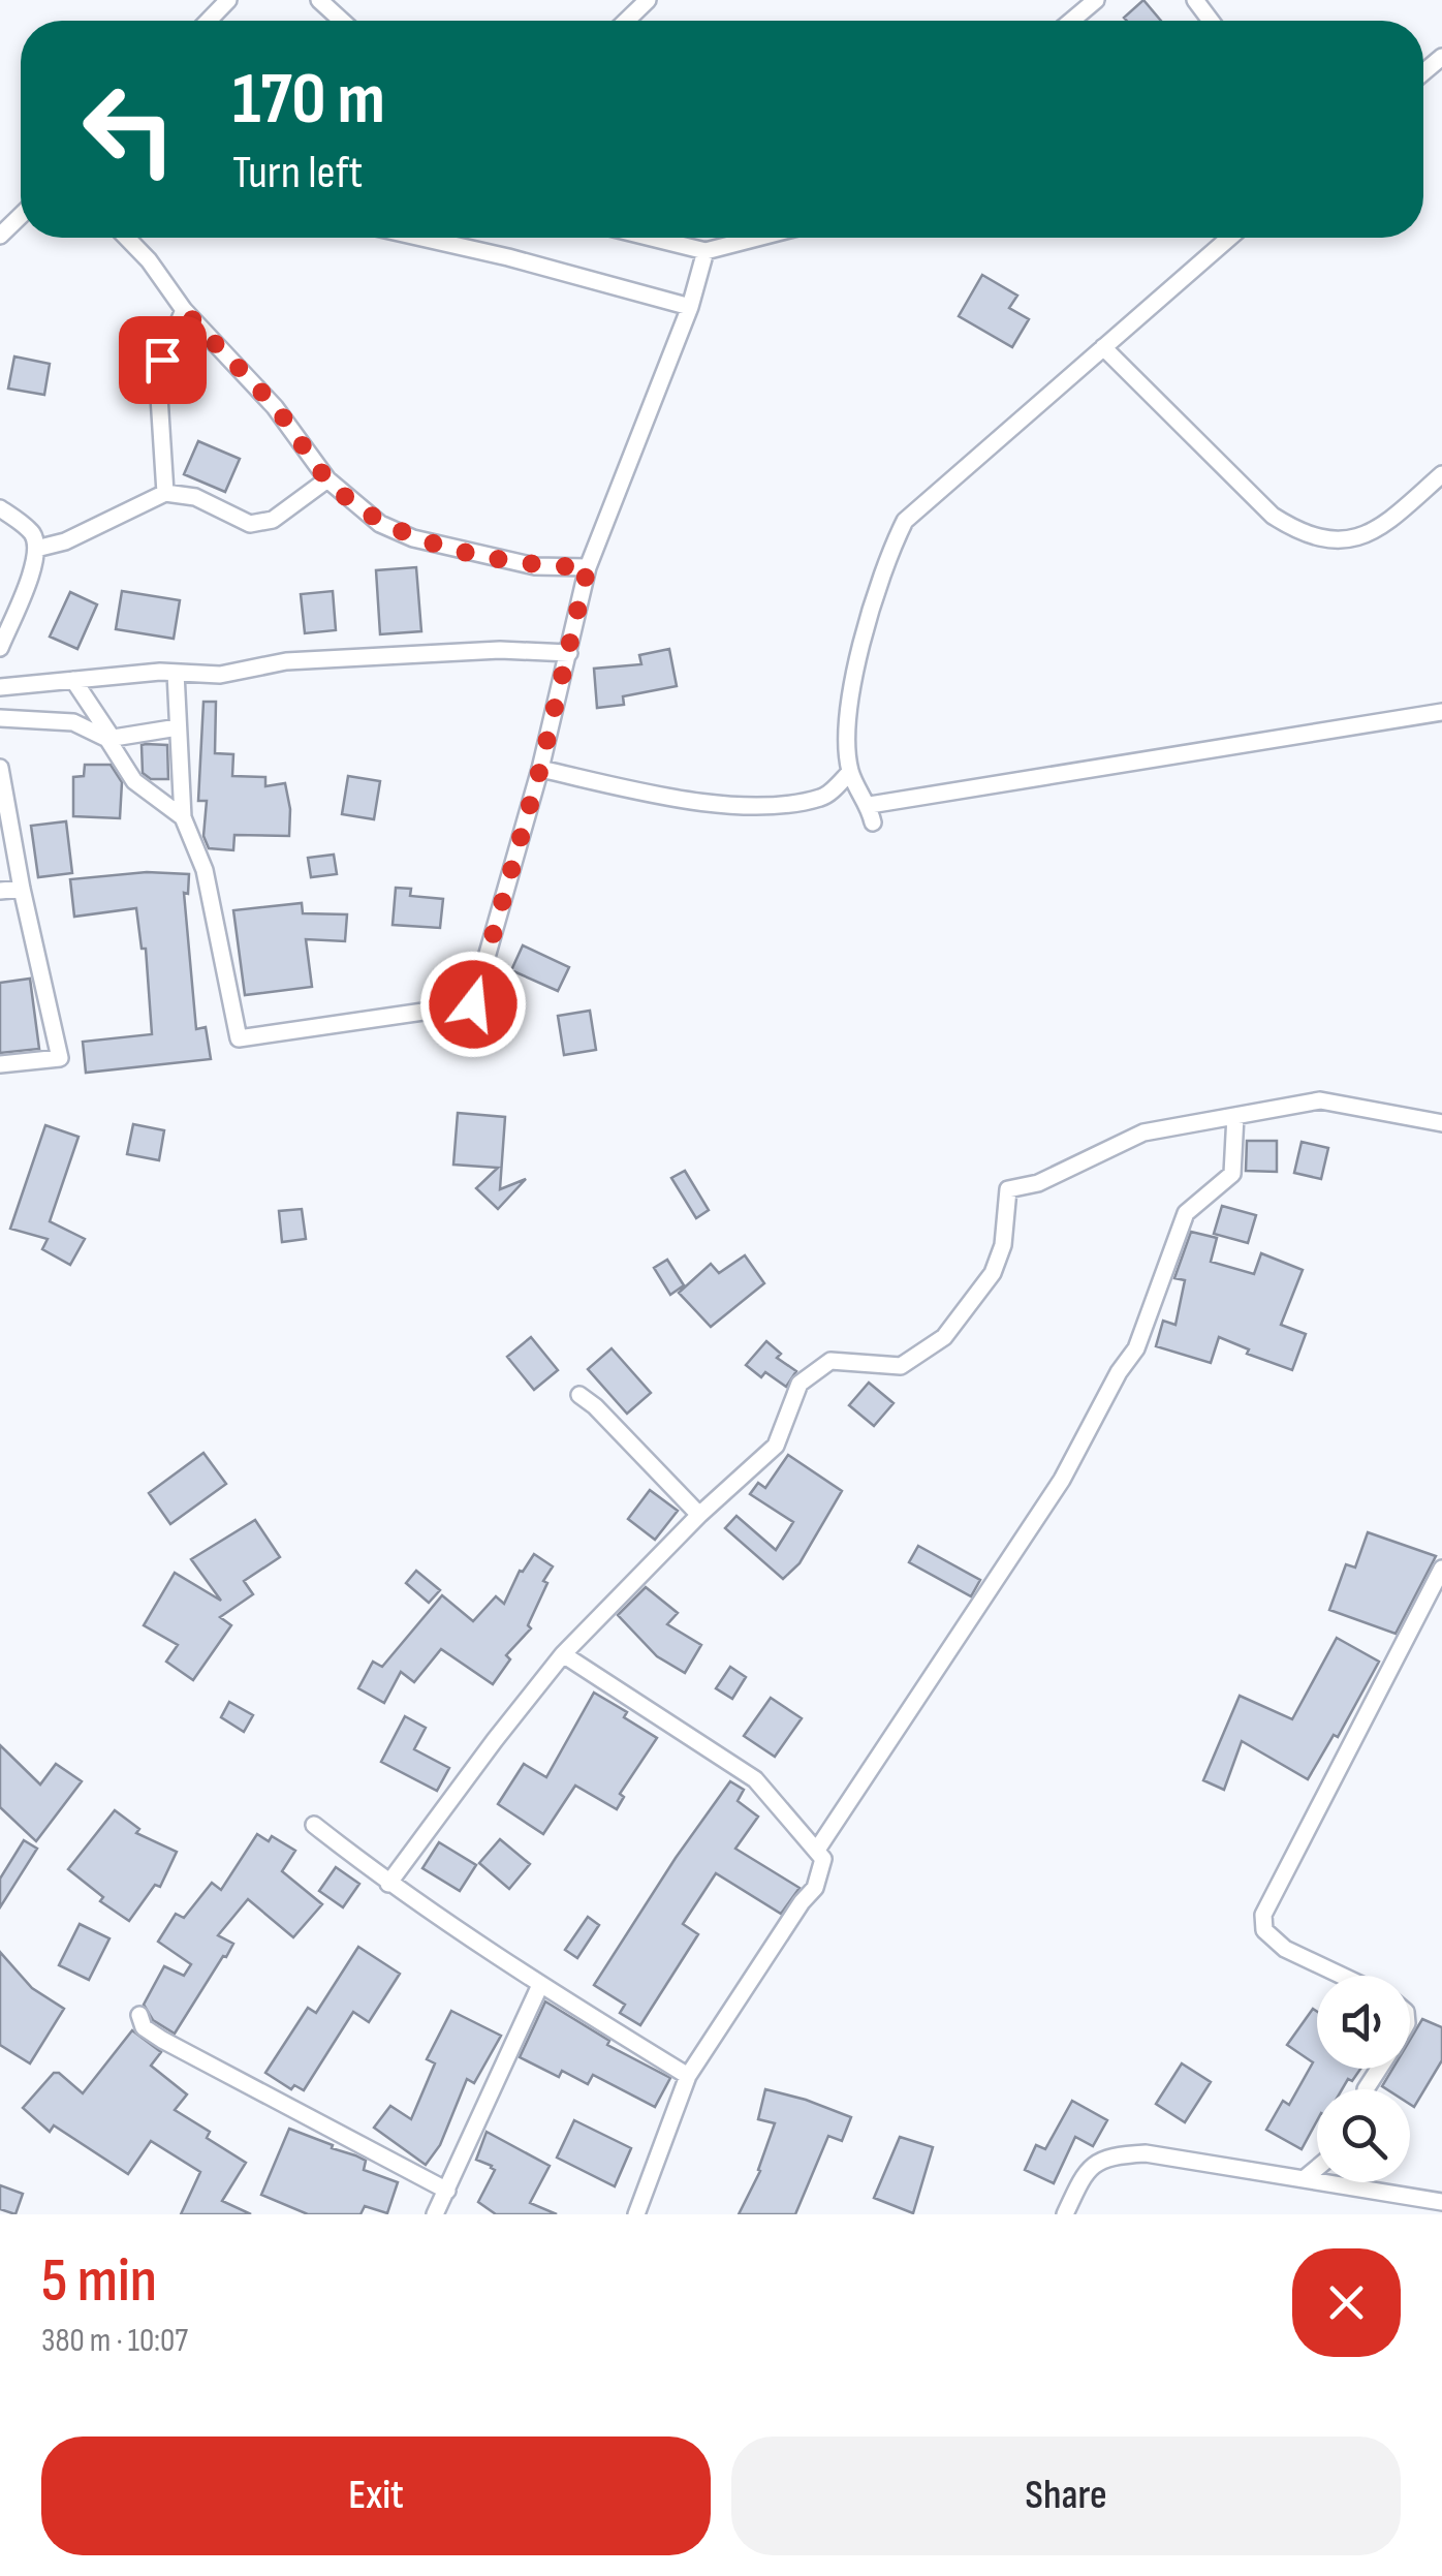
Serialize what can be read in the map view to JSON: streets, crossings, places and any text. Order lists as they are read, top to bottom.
{
  "page": {
    "turn": ["170 m", "Turn left"],
    "heading": ["5 min", "380 m · 10:07"],
    "buttons": ["Exit", "Share"]
  }
}
